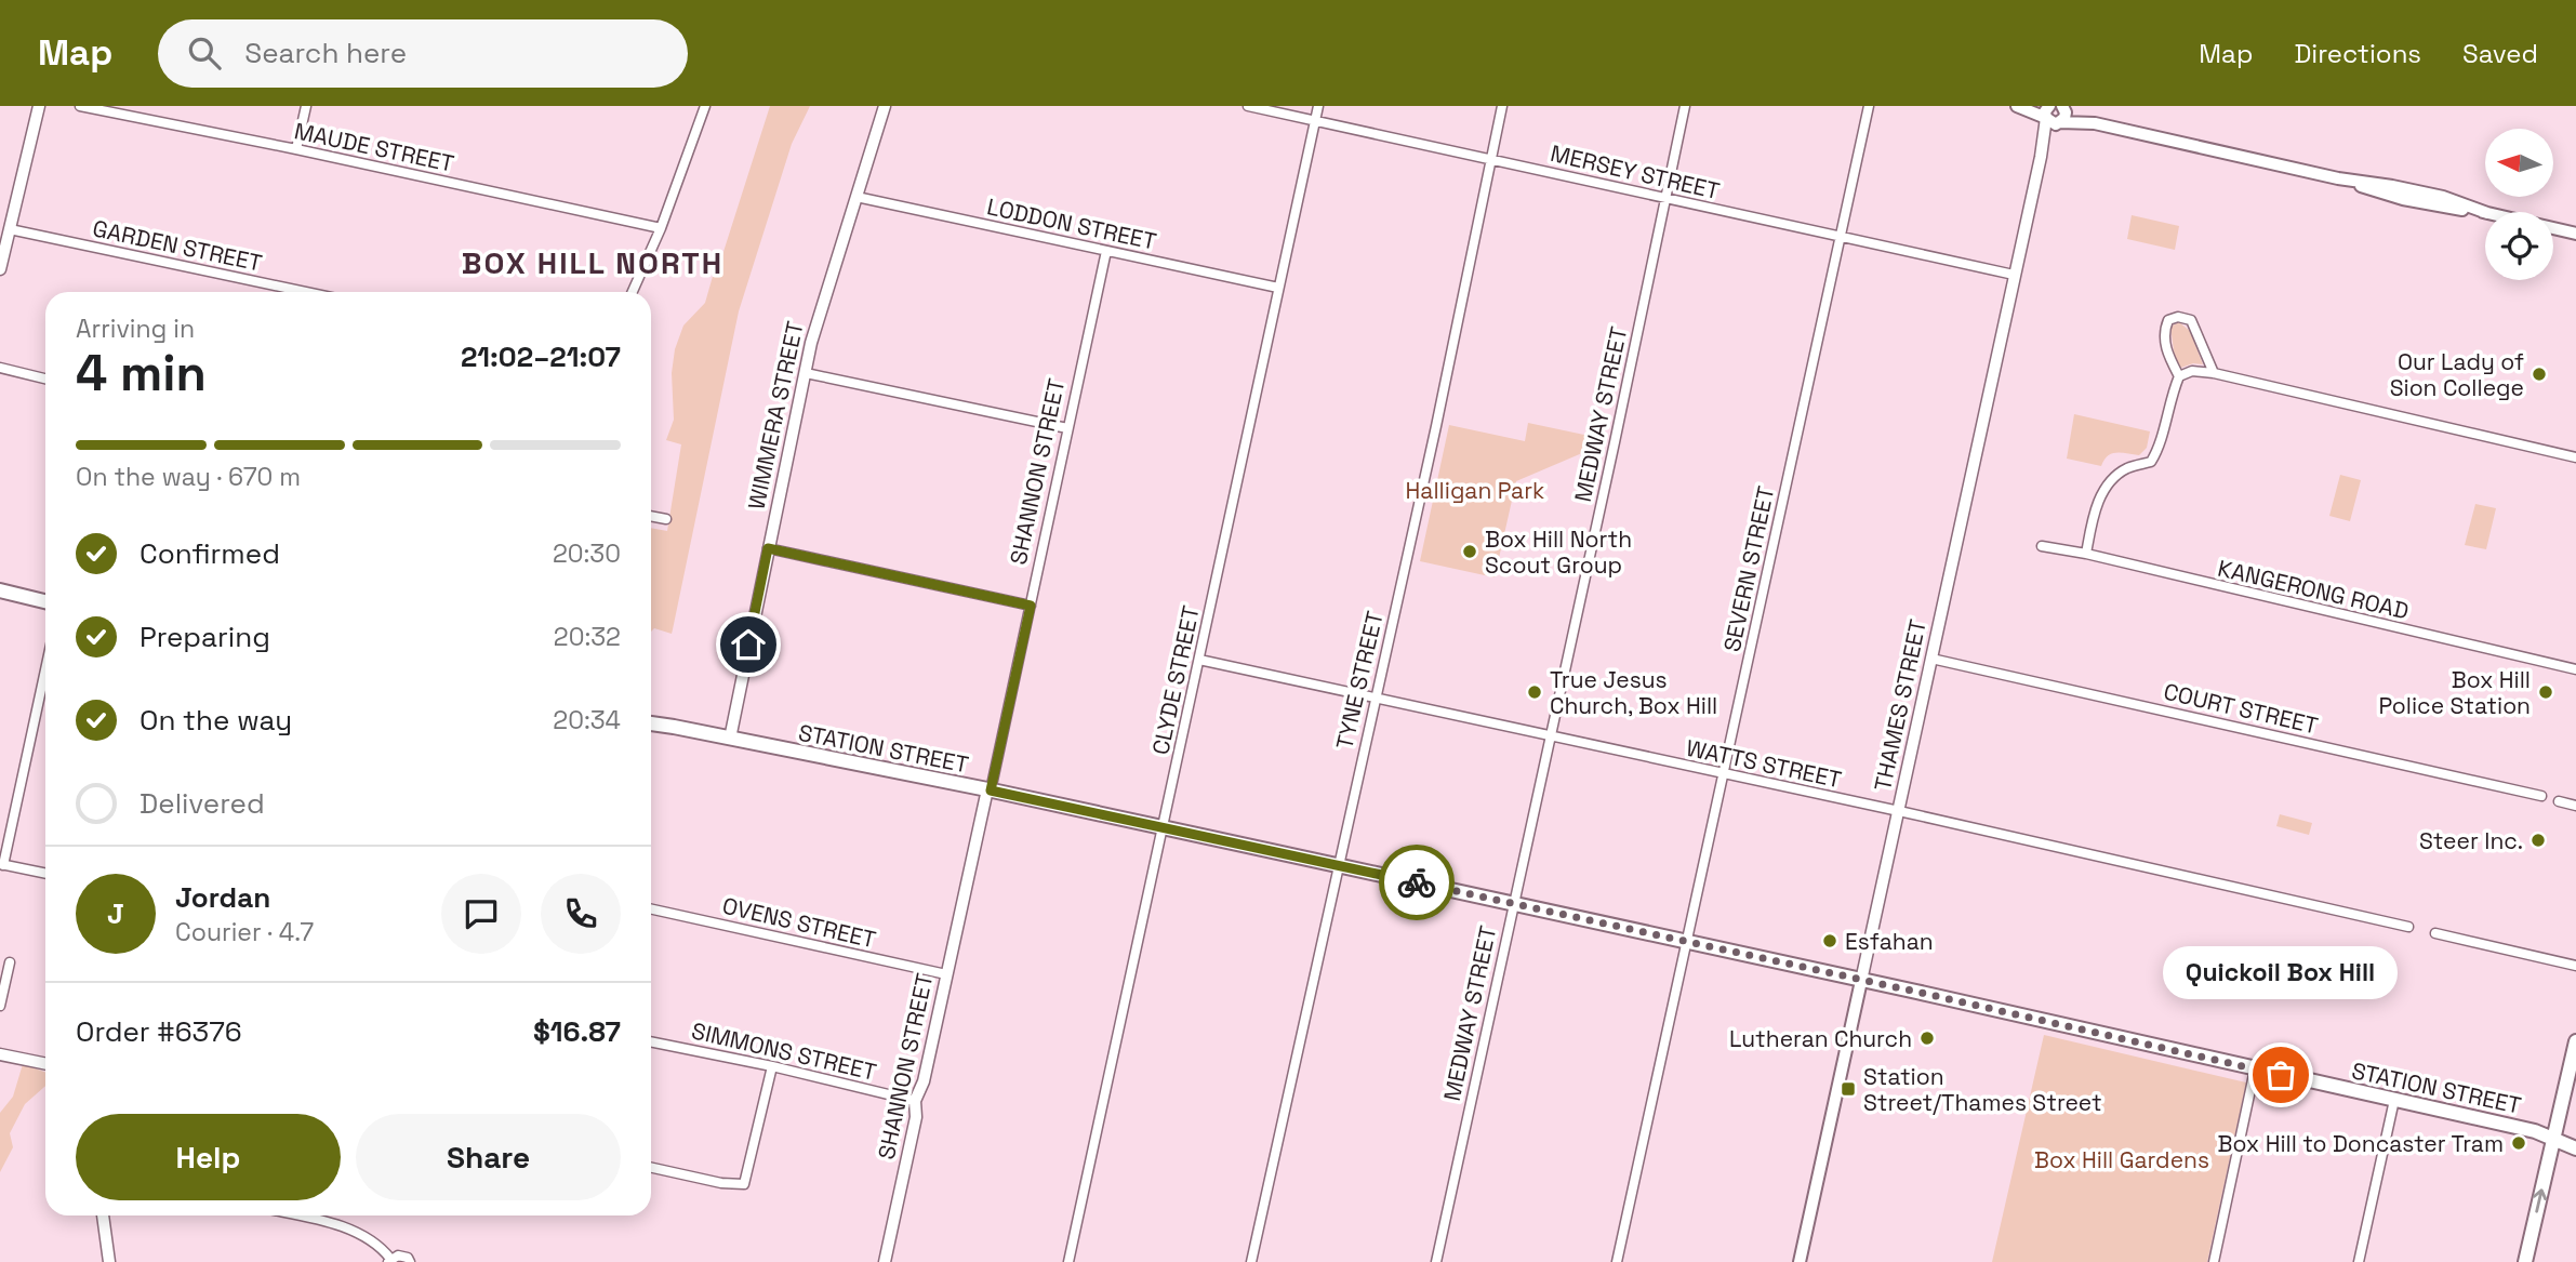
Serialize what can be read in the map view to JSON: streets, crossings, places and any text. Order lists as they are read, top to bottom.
{
  "streets": {
    "main road": ["THAMES STREET", "STATION STREET"],
    "street": [
      "MAUDE STREET",
      "MERSEY STREET",
      "LODDON STREET",
      "GARDEN STREET",
      "MEDWAY STREET",
      "WIMMERA STREET",
      "SHANNON STREET",
      "SEVERN STREET",
      "KANGERONG ROAD",
      "CLYDE STREET",
      "TYNE STREET",
      "COURT STREET",
      "WATTS STREET",
      "OVENS STREET",
      "SIMMONS STREET"
    ]
  },
  "crossings": [
    ["MERSEY STREET", "MEDWAY STREET"],
    ["MERSEY STREET", "SEVERN STREET"],
    ["MERSEY STREET", "CLYDE STREET"],
    ["MERSEY STREET", "TYNE STREET"],
    ["MERSEY STREET", "THAMES STREET"],
    ["LODDON STREET", "WIMMERA STREET"],
    ["LODDON STREET", "SHANNON STREET"],
    ["LODDON STREET", "CLYDE STREET"],
    ["MEDWAY STREET", "STATION STREET"],
    ["MEDWAY STREET", "WATTS STREET"],
    ["WIMMERA STREET", "STATION STREET"],
    ["SHANNON STREET", "STATION STREET"],
    ["SHANNON STREET", "OVENS STREET"],
    ["SHANNON STREET", "SIMMONS STREET"],
    ["SEVERN STREET", "STATION STREET"],
    ["SEVERN STREET", "WATTS STREET"],
    ["CLYDE STREET", "STATION STREET"],
    ["CLYDE STREET", "WATTS STREET"],
    ["TYNE STREET", "STATION STREET"],
    ["TYNE STREET", "WATTS STREET"],
    ["THAMES STREET", "COURT STREET"],
    ["THAMES STREET", "STATION STREET"],
    ["THAMES STREET", "WATTS STREET"]
  ],
  "districts": ["BOX HILL NORTH"],
  "parks": ["Halligan Park", "Box Hill Gardens"],
  "places": {
    "other": [
      "Our Lady of Sion College",
      "Box Hill North Scout Group",
      "True Jesus Church, Box Hill",
      "Box Hill Police Station",
      "Steer Inc.",
      "Esfahan",
      "Lutheran Church",
      "Quickoil Box Hill",
      "Box Hill to Doncaster Tram"
    ],
    "transit": ["Station Street/Thames Street"]
  },
  "north": "left",
  "page": {
    "header": "Map",
    "search": "Search here",
    "nav": ["Map", "Directions", "Saved"],
    "heading": ["4 min", "Arriving in", "21:02–21:07"],
    "panel": [
      "Jordan",
      "Courier · 4.7",
      "Order #6376",
      "$16.87"
    ],
    "bar": "On the way · 670 m",
    "list": [
      ["Confirmed", "20:30"],
      ["Preparing", "20:32"],
      ["On the way", "20:34"],
      "Delivered"
    ],
    "round": "J",
    "bubble": "Quickoil Box Hill",
    "buttons": ["Help", "Share"]
  }
}
